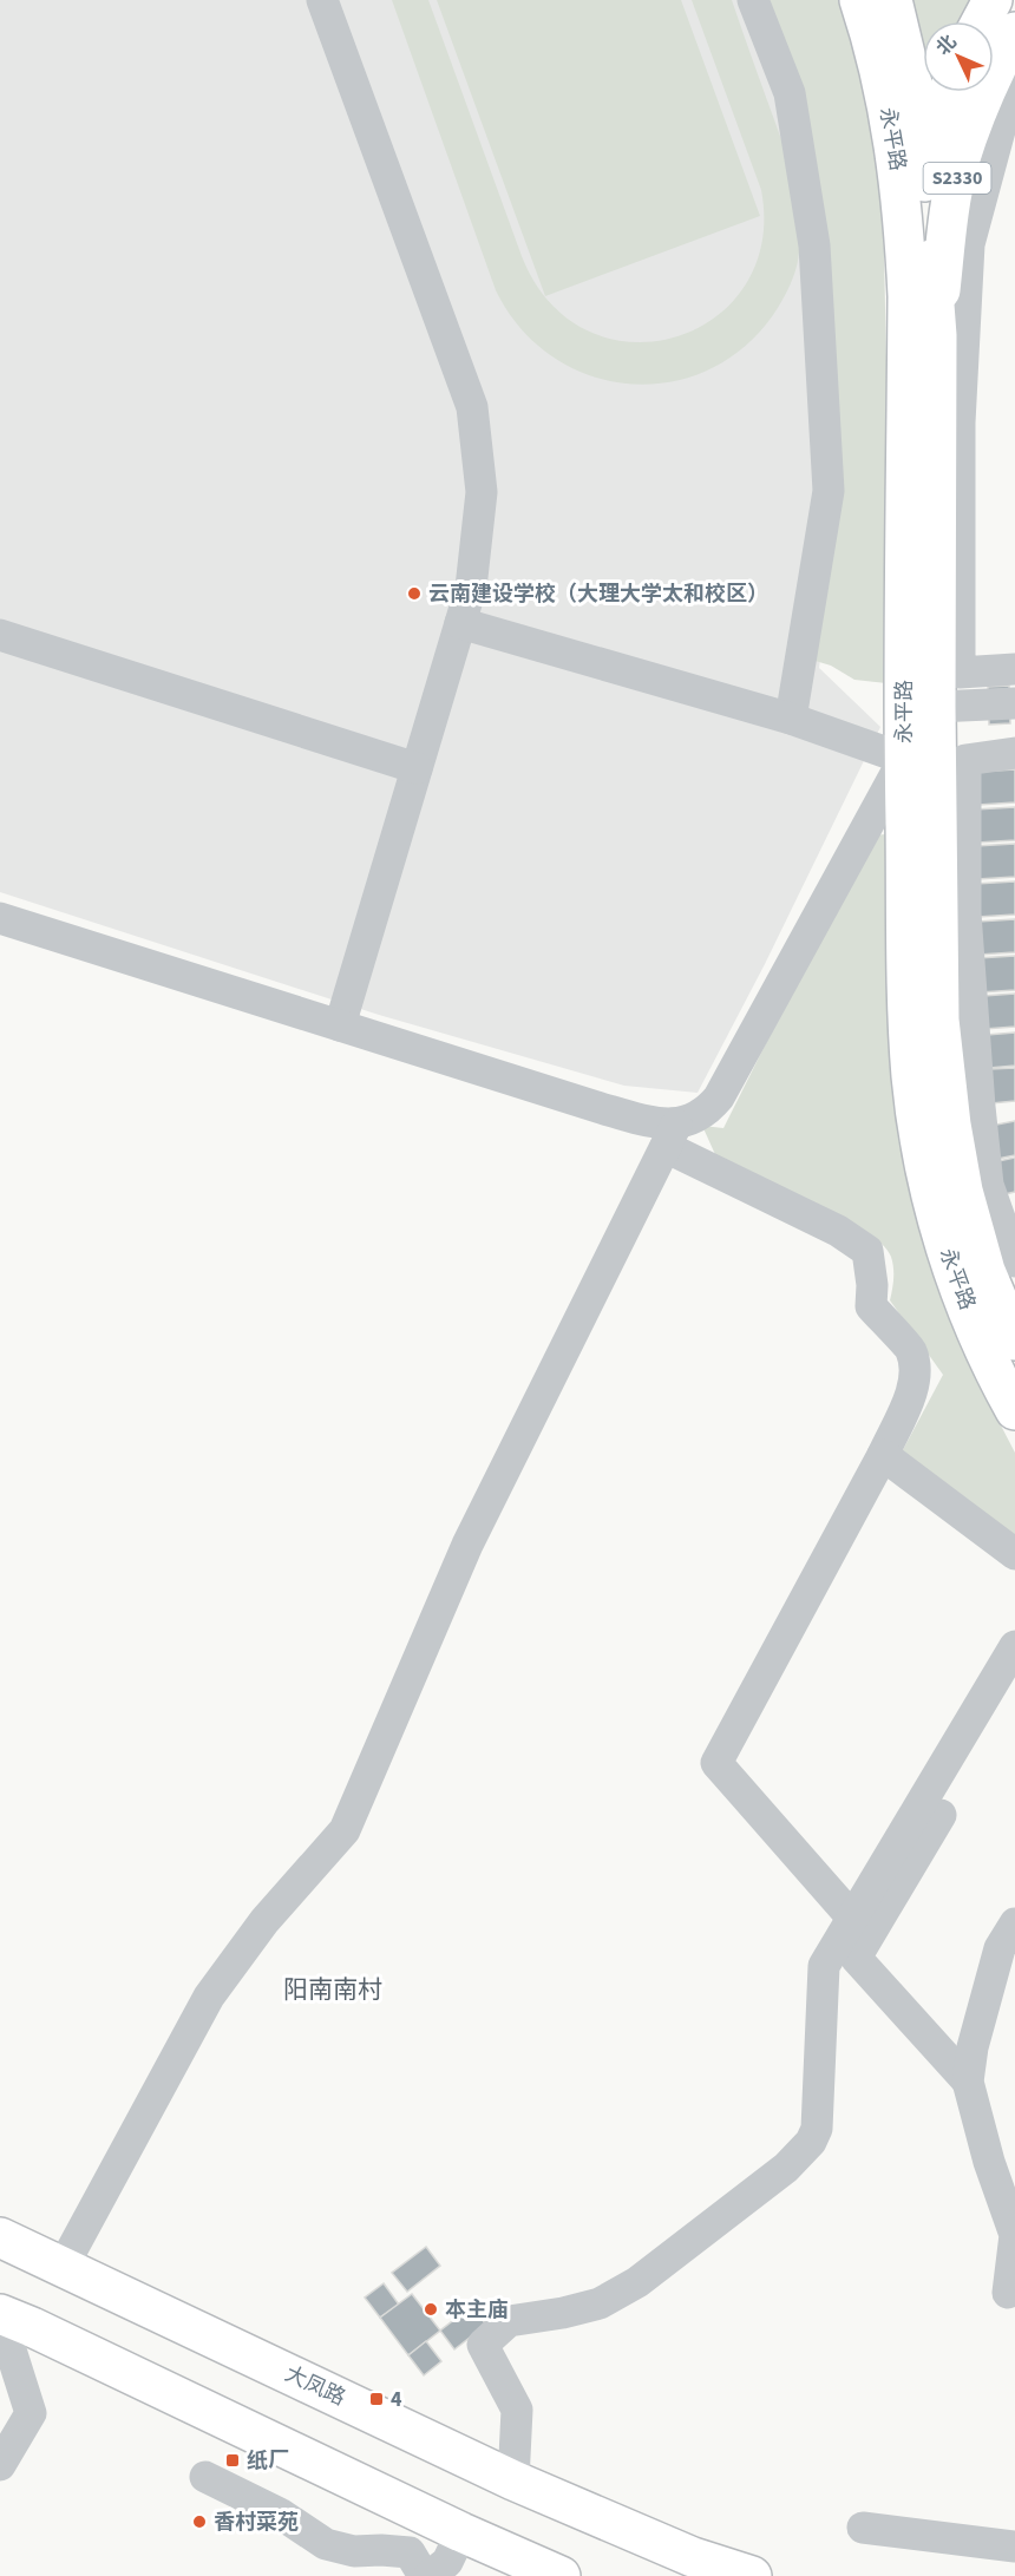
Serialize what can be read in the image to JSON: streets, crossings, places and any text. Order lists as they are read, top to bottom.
{
  "streets": {
    "main road": ["永平路", "S2330", "大凤路"]
  },
  "crossings": [
    ["永平路", "S2330"]
  ],
  "districts": ["阳南南村"],
  "places": {
    "other": ["云南建设学校（大理大学太和校区）", "本主庙", "香村菜苑"],
    "transit": ["4", "纸厂"]
  },
  "north": "top left"
}
